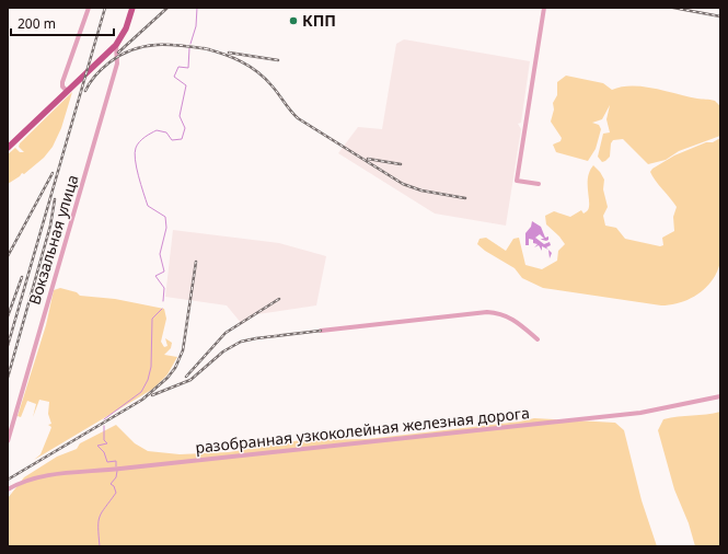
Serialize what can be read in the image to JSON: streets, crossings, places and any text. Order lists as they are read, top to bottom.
{
  "streets": {
    "street": ["Вокзальная улица", "разобранная узкоколейная железная дорога"]
  },
  "places": ["КПП"],
  "scale_bar": "200 m"
}
